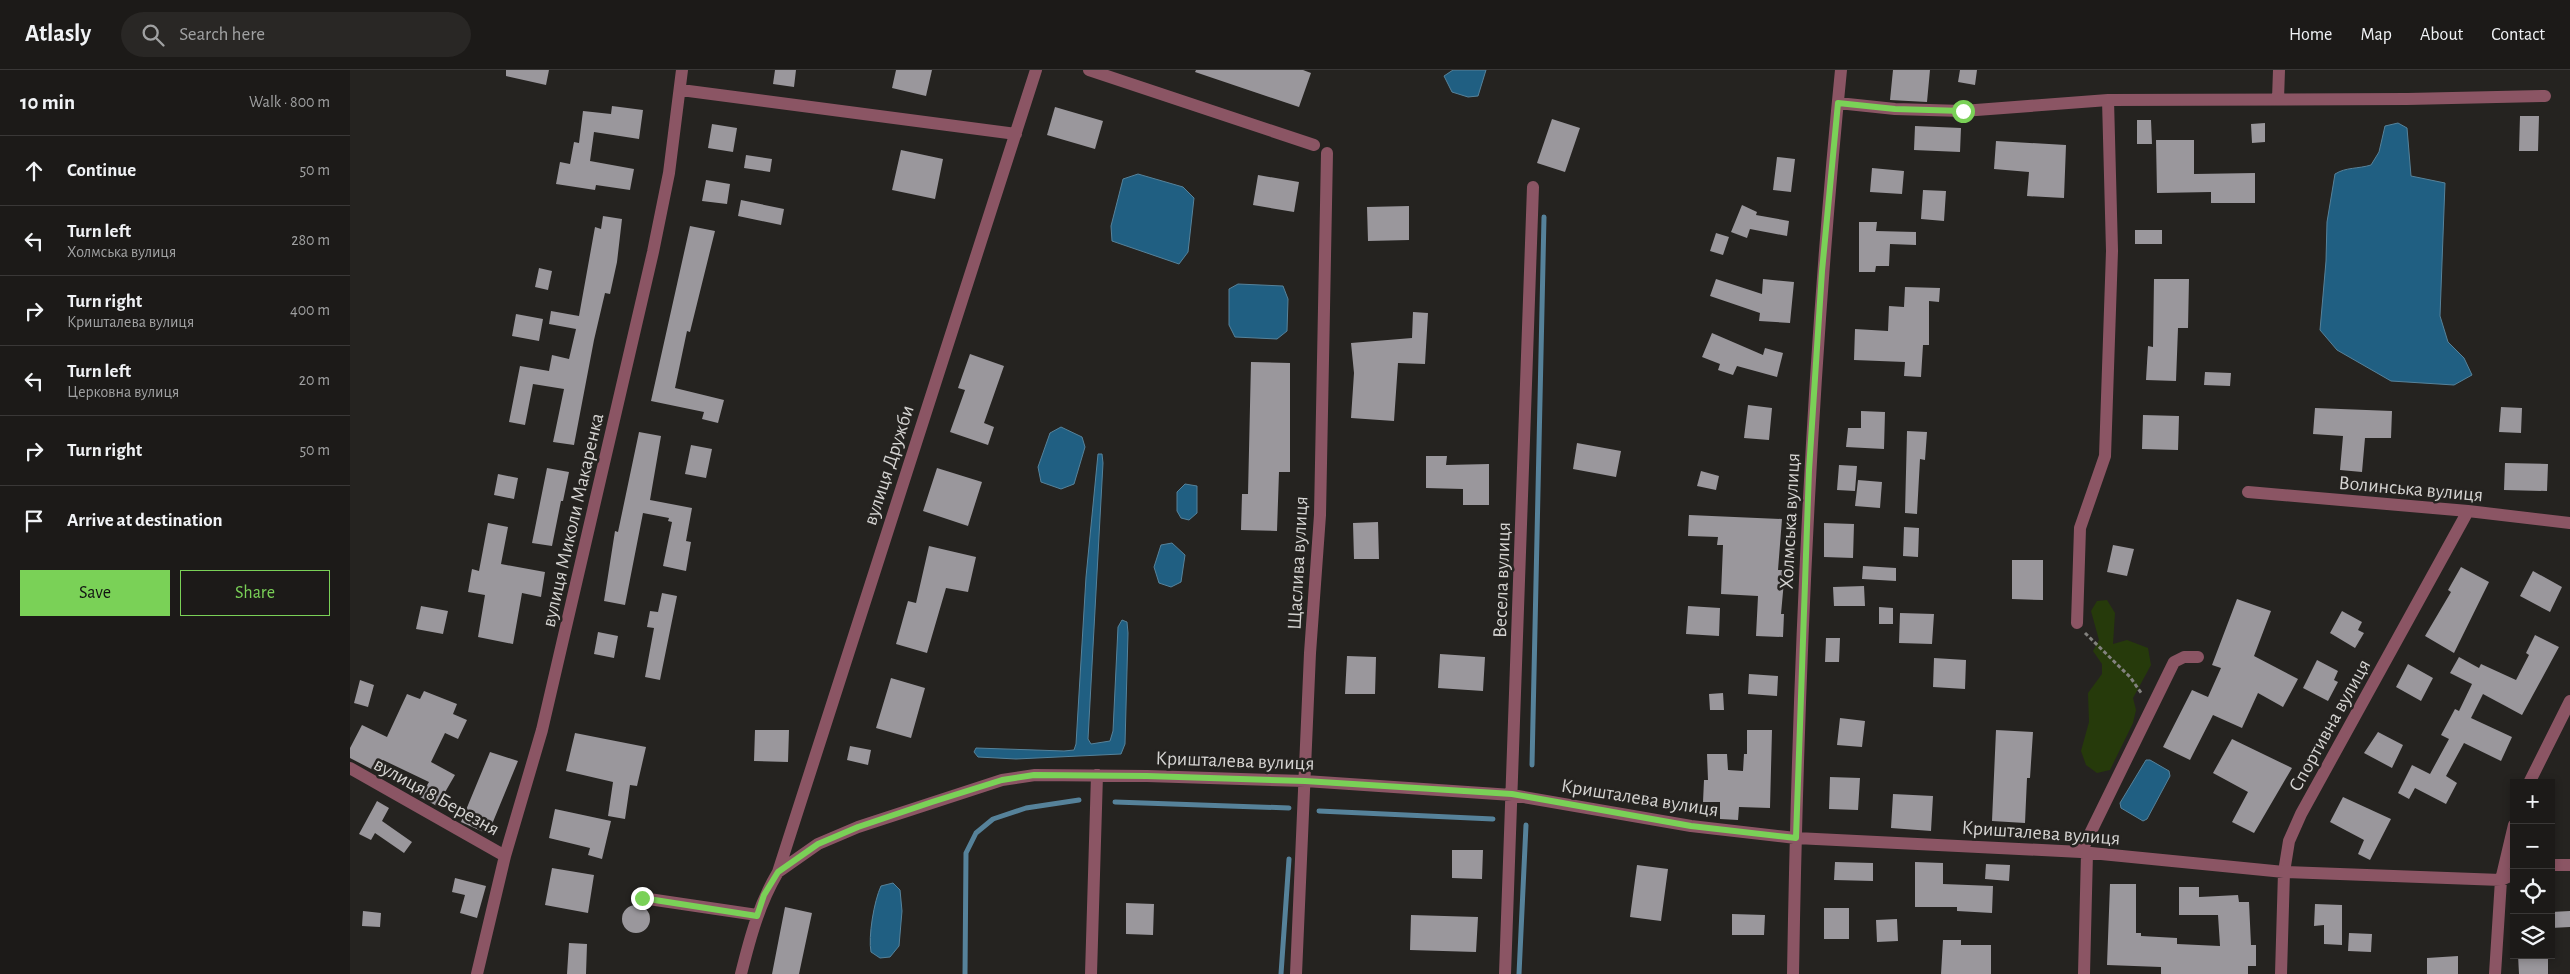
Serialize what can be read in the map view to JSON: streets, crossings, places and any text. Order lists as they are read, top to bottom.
{
  "streets": {
    "street": [
      "вулиця Дружби",
      "Волинська вулиця",
      "вулиця Миколи Макаренка",
      "Холмська вулиця",
      "Щаслива вулиця",
      "Весела вулиця",
      "Спортивна вулиця",
      "Кришталева вулиця",
      "вулиця 8 Березня"
    ]
  },
  "crossings": [
    ["вулиця Дружби", "Кришталева вулиця"],
    ["Волинська вулиця", "Спортивна вулиця"],
    ["вулиця Миколи Макаренка", "вулиця 8 Березня"],
    ["Холмська вулиця", "Кришталева вулиця"],
    ["Щаслива вулиця", "Кришталева вулиця"],
    ["Весела вулиця", "Кришталева вулиця"],
    ["Спортивна вулиця", "Кришталева вулиця"]
  ],
  "page": {
    "header": "Atlasly",
    "search": "Search here",
    "nav": [
      "Home",
      "Map",
      "About",
      "Contact"
    ],
    "heading": ["10 min", "Walk · 800 m"],
    "list": [
      ["Continue", "50 m"],
      ["Turn left", "Холмська вулиця", "280 m"],
      ["Turn right", "Кришталева вулиця", "400 m"],
      ["Turn left", "Церковна вулиця", "20 m"],
      ["Turn right", "50 m"],
      "Arrive at destination"
    ],
    "buttons": ["Save", "Share"],
    "map_buttons": ["+", "−"]
  }
}
